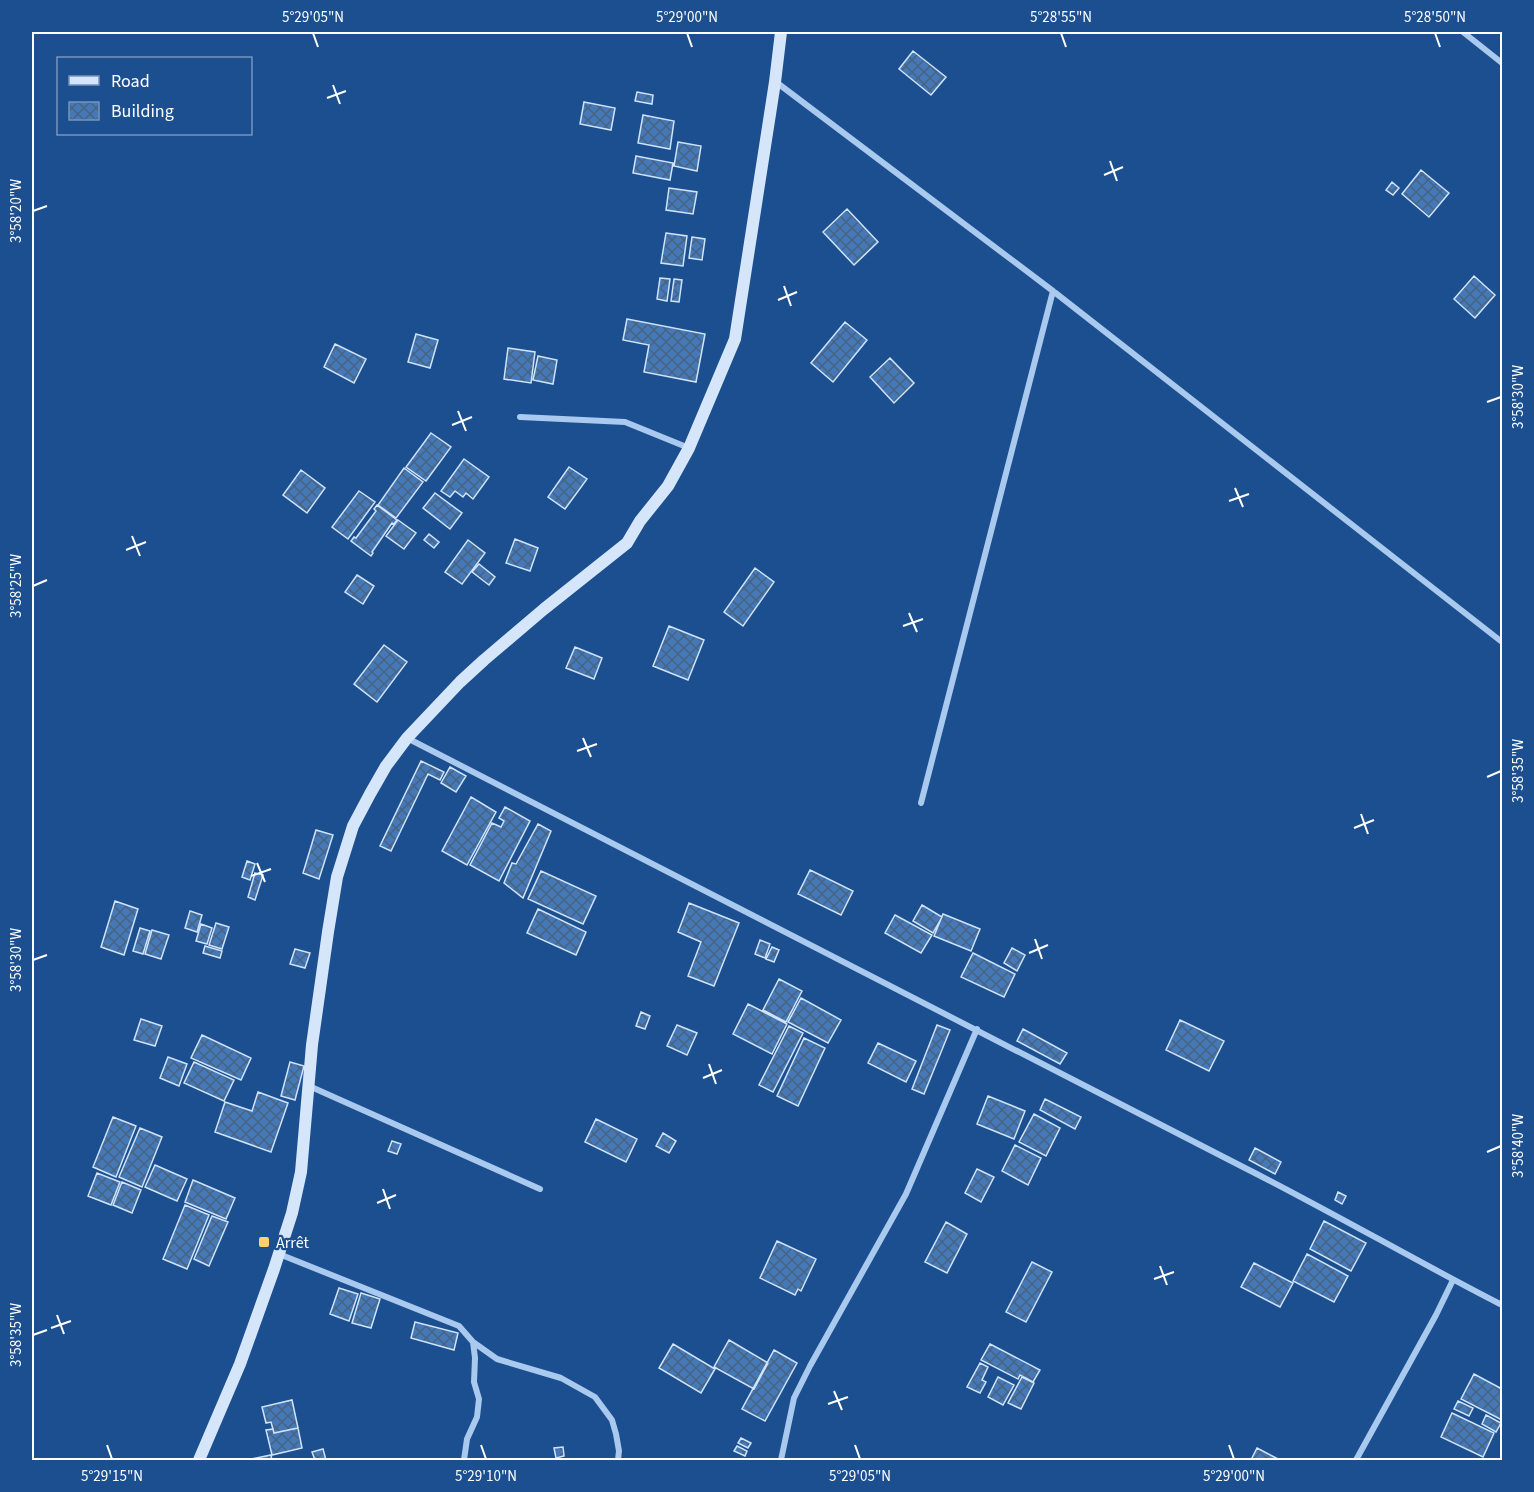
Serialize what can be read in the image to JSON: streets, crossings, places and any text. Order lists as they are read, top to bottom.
{
  "places": {
    "transit": ["Arrêt"]
  },
  "legend": ["Road", "Building"],
  "coordinates": [
    "5°29'05\"N",
    "5°29'00\"N",
    "5°28'55\"N",
    "5°28'50\"N",
    "3°58'20\"W",
    "3°58'30\"W",
    "3°58'25\"W",
    "3°58'35\"W",
    "3°58'40\"W",
    "5°29'15\"N",
    "5°29'10\"N"
  ]
}
